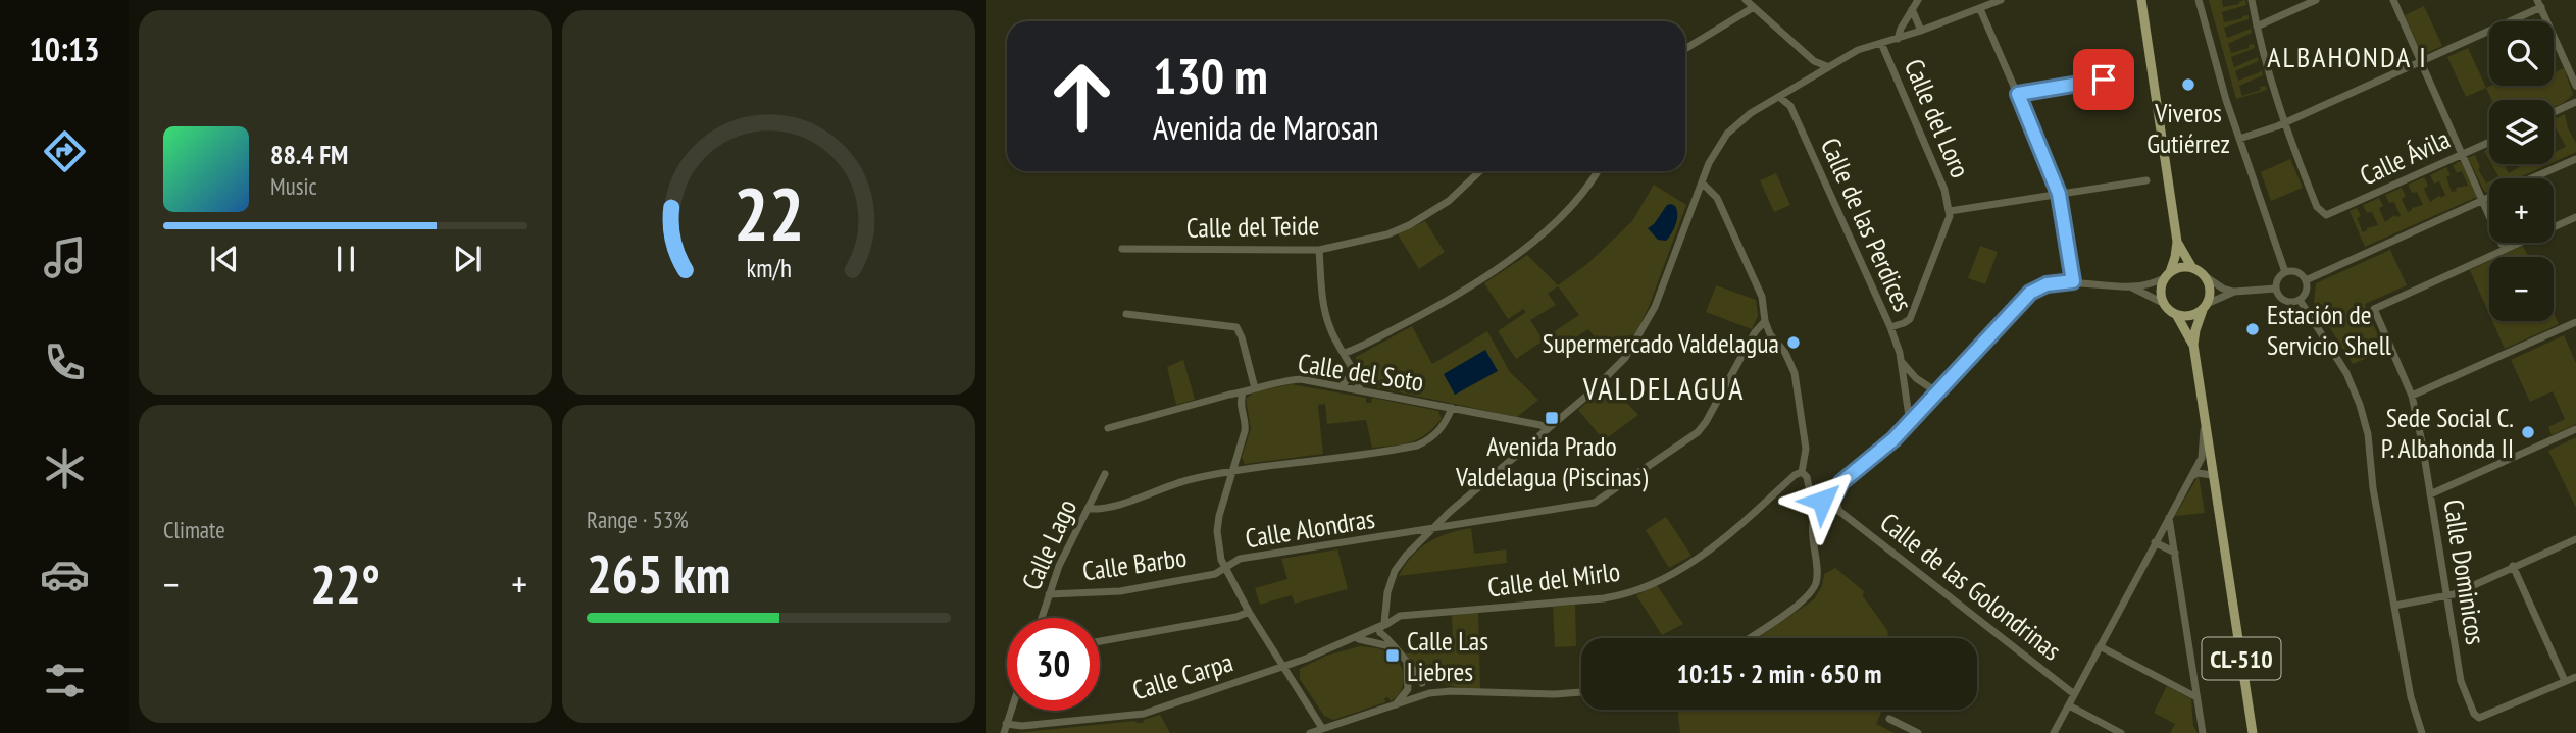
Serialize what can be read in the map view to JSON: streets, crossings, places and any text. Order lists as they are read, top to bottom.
{
  "streets": {
    "main road": ["CL-510"],
    "street": [
      "Calle del Loro",
      "Calle Ávila",
      "Calle de las Perdices",
      "Calle del Teide",
      "Calle del Soto",
      "Calle Alondras",
      "Calle Lago",
      "Calle Barbo",
      "Calle Dominicos",
      "Calle del Mirlo",
      "Calle de las Golondrinas",
      "Calle Carpa"
    ]
  },
  "crossings": [
    ["Calle Alondras", "Calle Barbo"],
    ["Calle Lago", "Calle Barbo"],
    ["Calle del Mirlo", "Calle de las Golondrinas"],
    ["Calle del Mirlo", "Calle Carpa"]
  ],
  "districts": ["ALBAHONDA I", "VALDELAGUA"],
  "places": {
    "other": [
      "Viveros Gutiérrez",
      "Estación de Servicio Shell",
      "Supermercado Valdelagua",
      "Sede Social C. P. Albahonda II"
    ],
    "transit": ["Avenida Prado Valdelagua (Piscinas)", "Calle Las Liebres"]
  },
  "page": {
    "tabs": "10:13",
    "map_buttons": ["+", "−"],
    "turn": ["130 m", "Avenida de Marosan"],
    "song": ["88.4 FM", "Music"],
    "tile": [
      "Climate",
      ["Range · 53%", "265 km"]
    ],
    "heat": ["−", "22°", "+"],
    "limit": "30",
    "trip": "10:15 · 2 min · 650 m",
    "gauge": ["22", "km/h"]
  }
}
